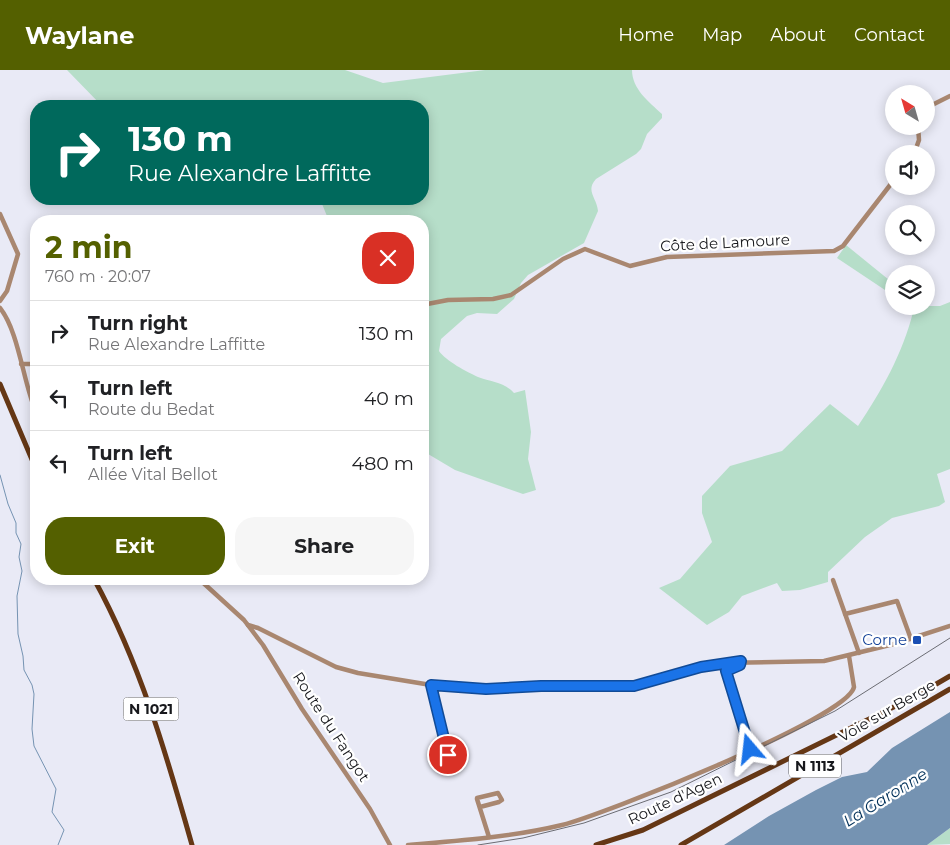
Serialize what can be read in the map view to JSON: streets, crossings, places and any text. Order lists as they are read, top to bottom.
{
  "streets": {
    "main road": [
      "N 1021",
      "Voie sur Berge",
      "N 1113",
      "Route d'Agen"
    ],
    "street": ["Côte de Lamoure", "Route du Fangot"]
  },
  "water": ["La Garonne"],
  "places": {
    "transit": ["Corne"]
  },
  "north": "top left",
  "page": {
    "header": "Waylane",
    "nav": [
      "Home",
      "Map",
      "About",
      "Contact"
    ],
    "turn": ["130 m", "Rue Alexandre Laffitte"],
    "heading": ["2 min", "760 m · 20:07"],
    "list": [
      {
        "name": "Turn right",
        "note": "Rue Alexandre Laffitte",
        "value": "130 m"
      },
      {
        "name": "Turn left",
        "note": "Route du Bedat",
        "value": "40 m"
      },
      {
        "name": "Turn left",
        "note": "Allée Vital Bellot",
        "value": "480 m"
      }
    ],
    "buttons": ["Exit", "Share"]
  }
}
